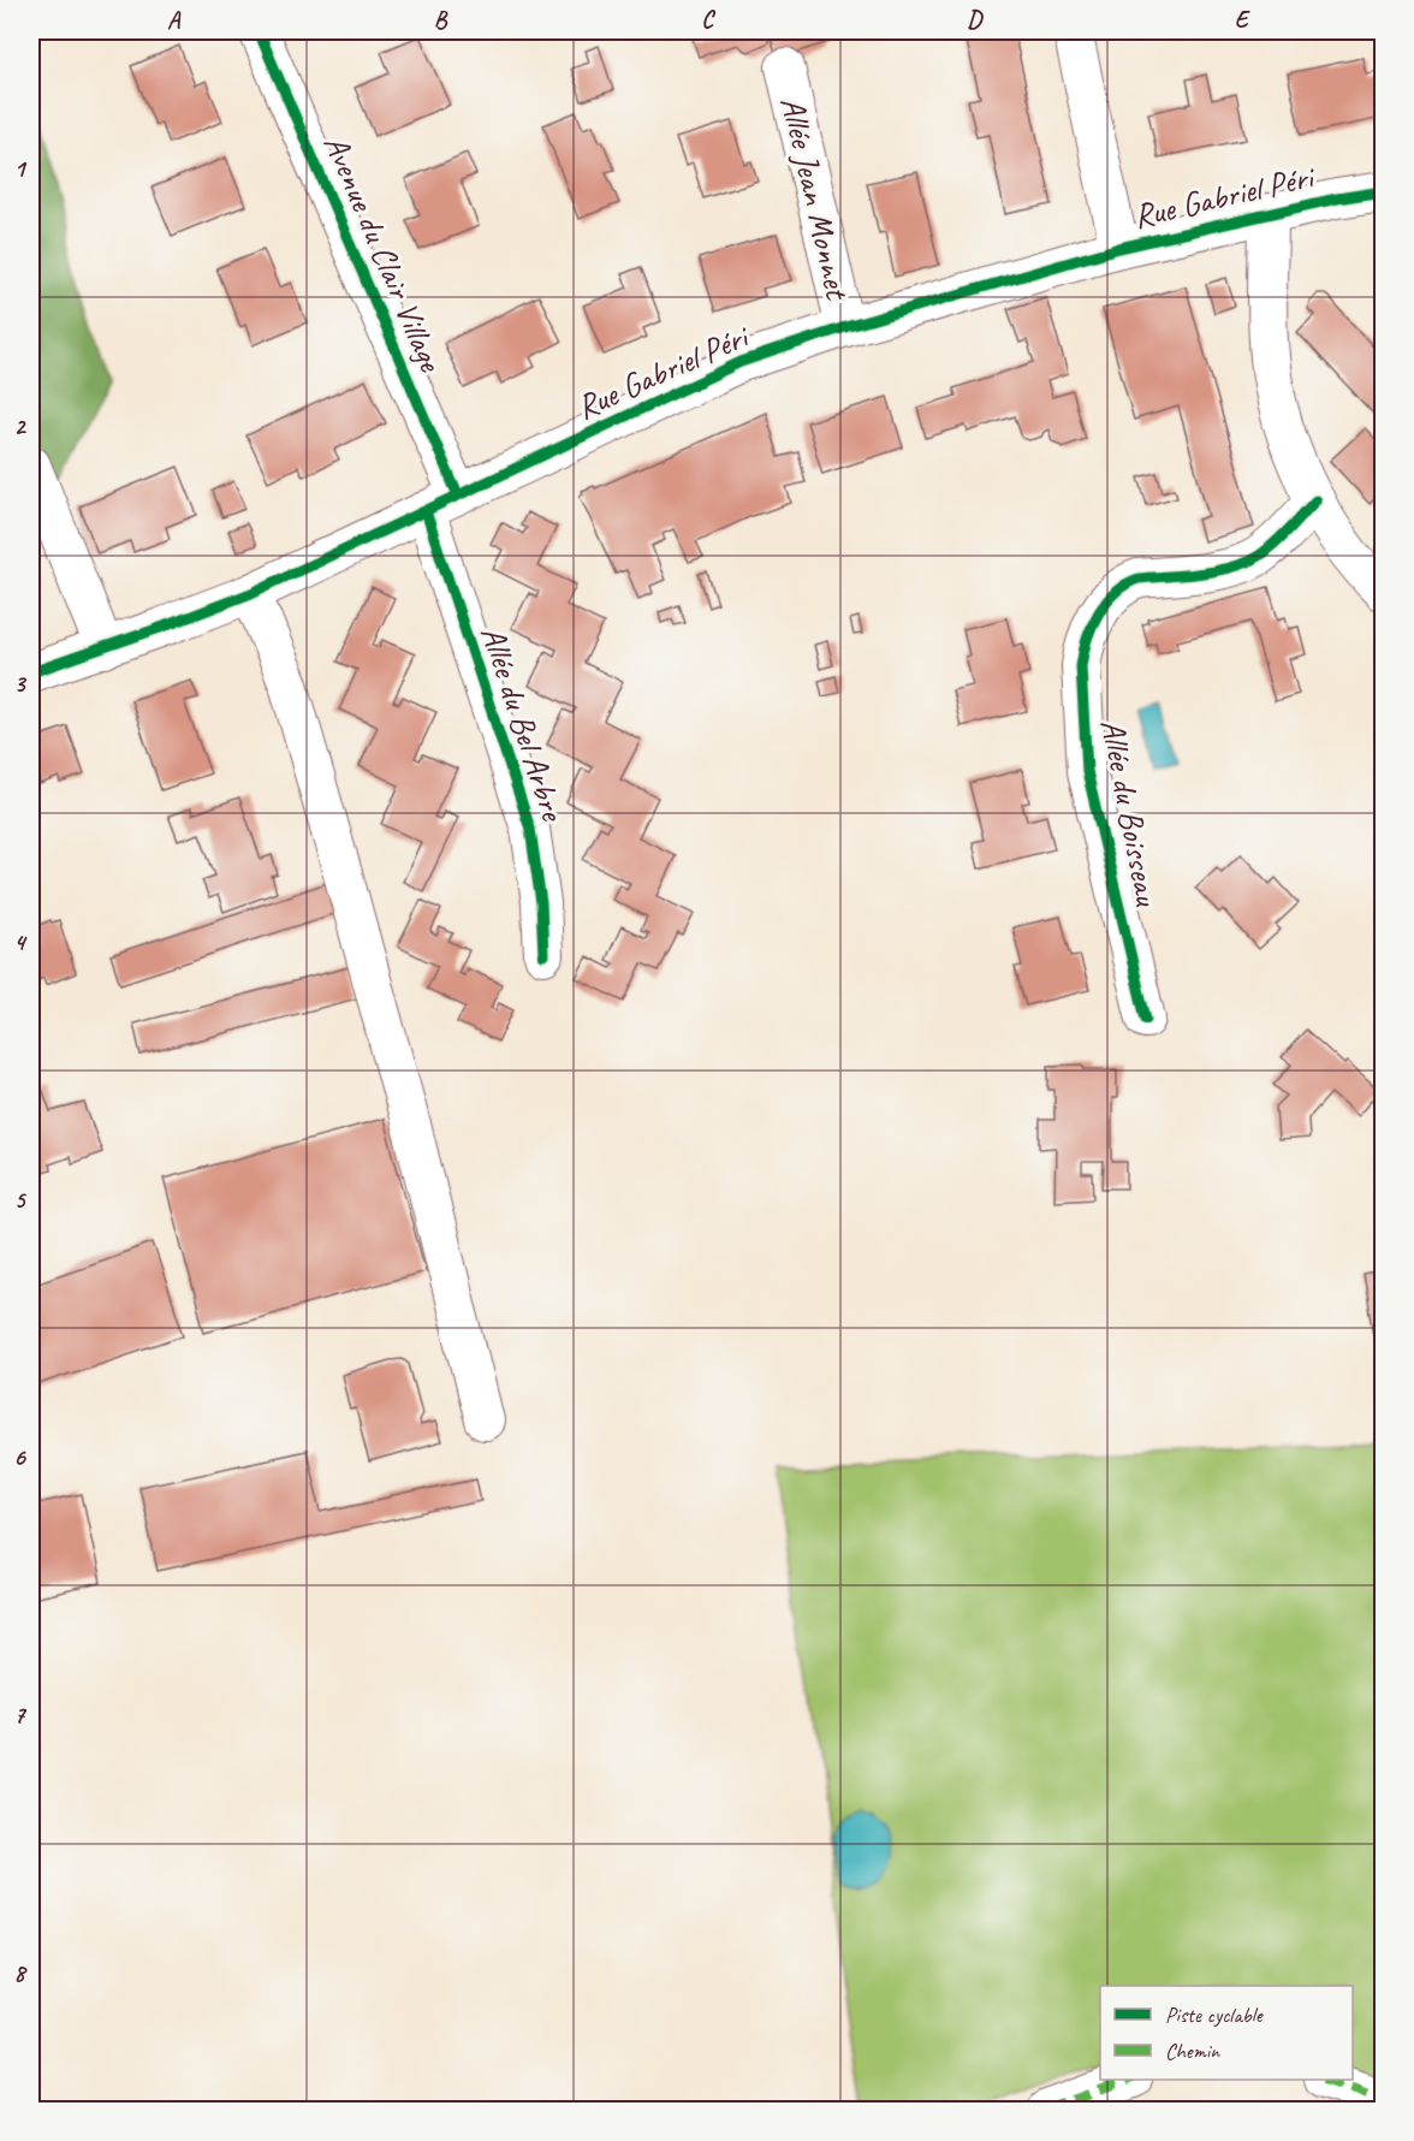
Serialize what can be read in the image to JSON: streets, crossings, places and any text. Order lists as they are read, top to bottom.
{
  "streets": {
    "street": [
      "Rue Gabriel Péri",
      "Allée Jean Monnet",
      "Avenue du Clair Village",
      "Allée du Bel Arbre",
      "Allée du Boisseau"
    ]
  },
  "crossings": [
    ["Rue Gabriel Péri", "Allée Jean Monnet"],
    ["Rue Gabriel Péri", "Avenue du Clair Village"],
    ["Rue Gabriel Péri", "Allée du Bel Arbre"],
    ["Avenue du Clair Village", "Allée du Bel Arbre"]
  ],
  "legend": ["Piste cyclable", "Chemin"],
  "grid": {
    "columns": [
      "A",
      "B",
      "C",
      "D",
      "E"
    ],
    "rows": [
      "1",
      "2",
      "3",
      "4",
      "5",
      "6",
      "7",
      "8"
    ]
  }
}
